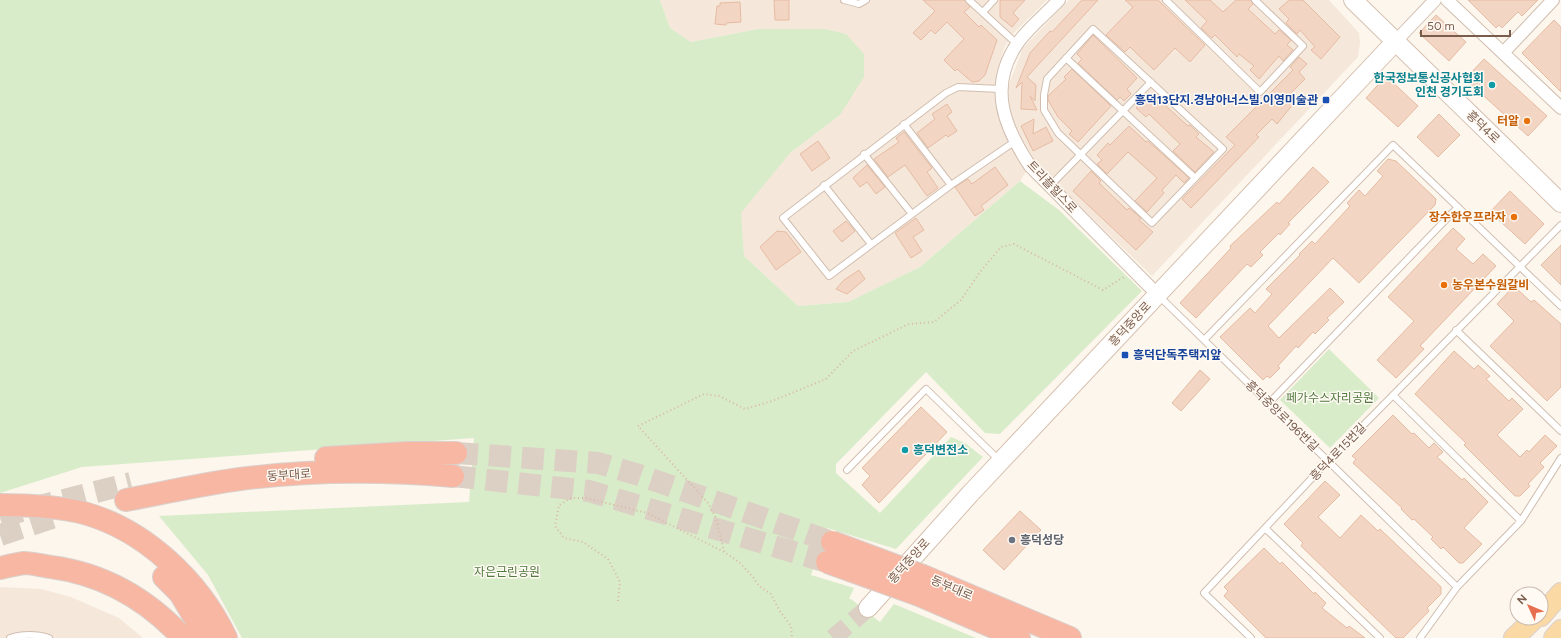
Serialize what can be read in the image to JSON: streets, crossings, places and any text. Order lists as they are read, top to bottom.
{
  "streets": {
    "highway": ["동부대로"],
    "street": ["흥덕4로", "트리플힐스로", "흥덕중앙로"],
    "lane": ["흥덕중앙로196번길", "흥덕4로15번길"]
  },
  "crossings": [
    ["흥덕4로", "흥덕중앙로"],
    ["트리플힐스로", "흥덕중앙로"],
    ["트리플힐스로", "흥덕중앙로196번길"],
    ["흥덕중앙로", "흥덕중앙로196번길"],
    ["흥덕중앙로196번길", "흥덕4로15번길"]
  ],
  "parks": ["페가수스자리공원", "자은근린공원"],
  "places": {
    "other": [
      "한국정보통신공사협회 인천 경기도회",
      "터알",
      "장수한우프라자",
      "농우본수원갈비",
      "흥덕변전소",
      "흥덕성당"
    ],
    "transit": ["흥덕13단지.경남아너스빌.이영미술관", "흥덕단독주택지앞"]
  },
  "scale_bar": "50 m",
  "north": "top left"
}
